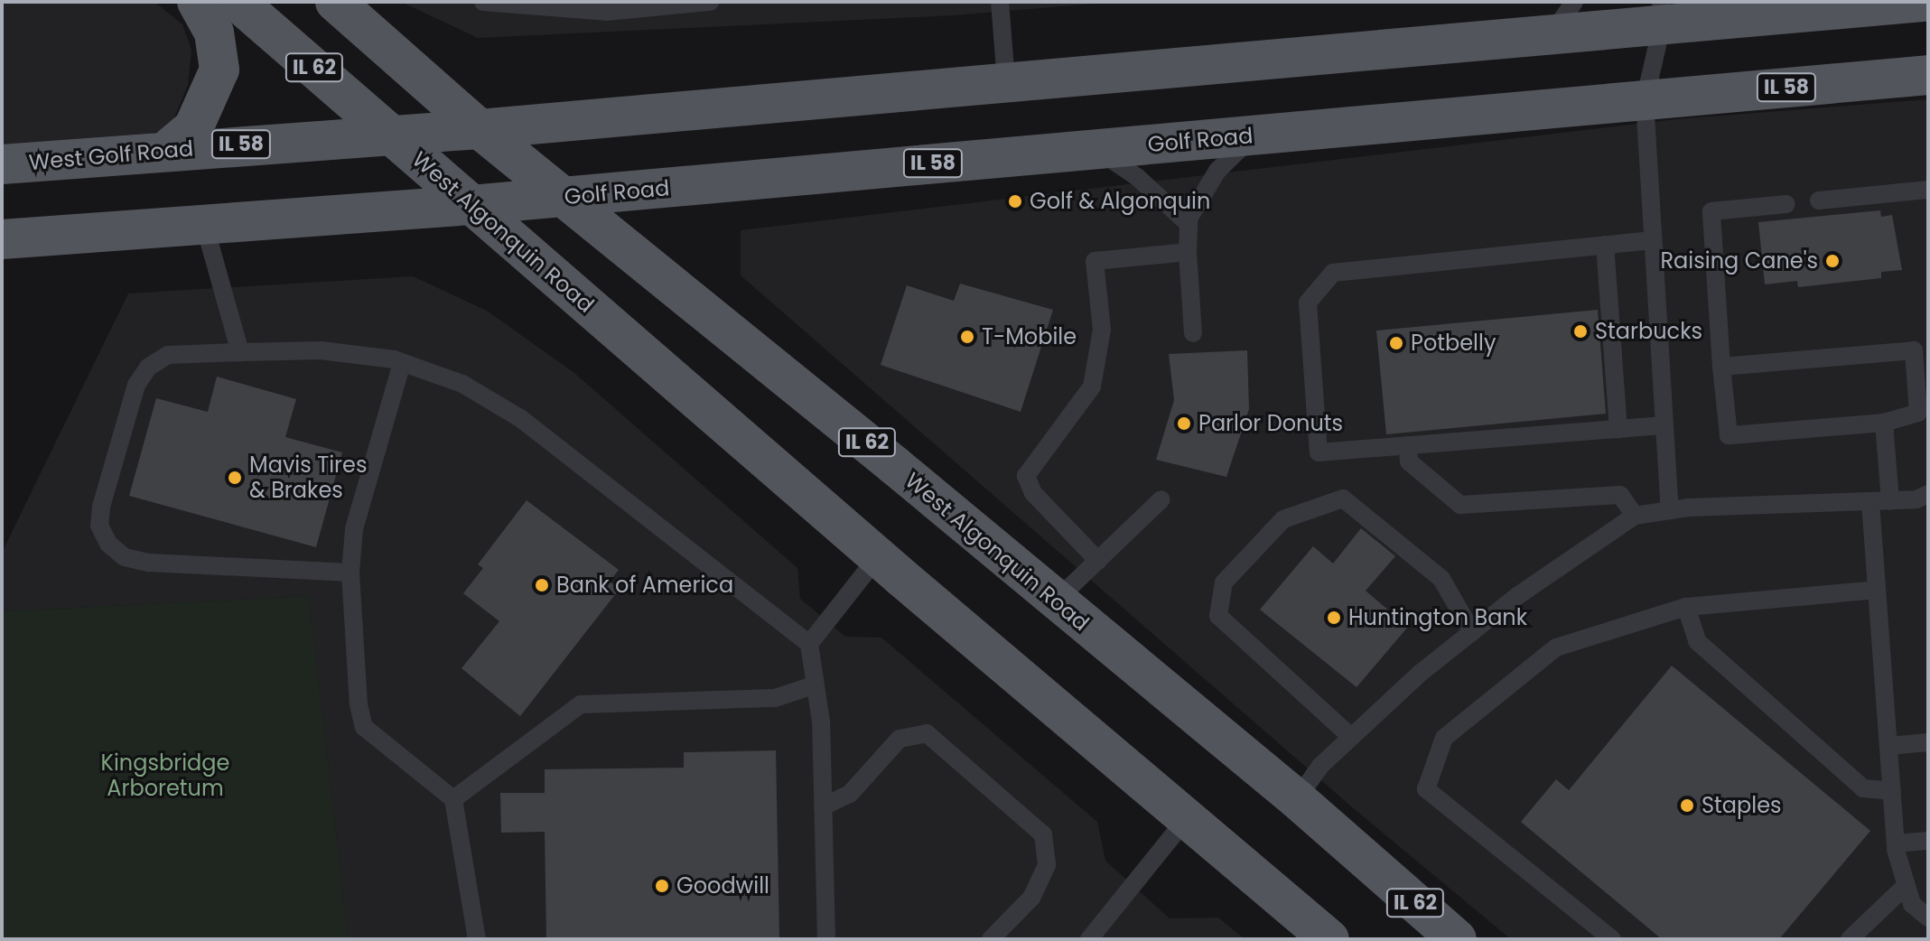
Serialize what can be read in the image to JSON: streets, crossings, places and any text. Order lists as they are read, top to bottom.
{
  "streets": {
    "main road": [
      "IL 62",
      "IL 58",
      "Golf Road",
      "West Golf Road",
      "West Algonquin Road"
    ]
  },
  "crossings": [
    ["IL 58", "Golf Road"],
    ["IL 58", "West Golf Road"],
    ["IL 58", "West Algonquin Road"],
    ["Golf Road", "West Algonquin Road"],
    ["West Golf Road", "West Algonquin Road"]
  ],
  "parks": ["Kingsbridge Arboretum"],
  "places": [
    "Golf & Algonquin",
    "Raising Cane's",
    "Starbucks",
    "T-Mobile",
    "Potbelly",
    "Parlor Donuts",
    "Mavis Tires & Brakes",
    "Bank of America",
    "Huntington Bank",
    "Staples",
    "Goodwill"
  ]
}
